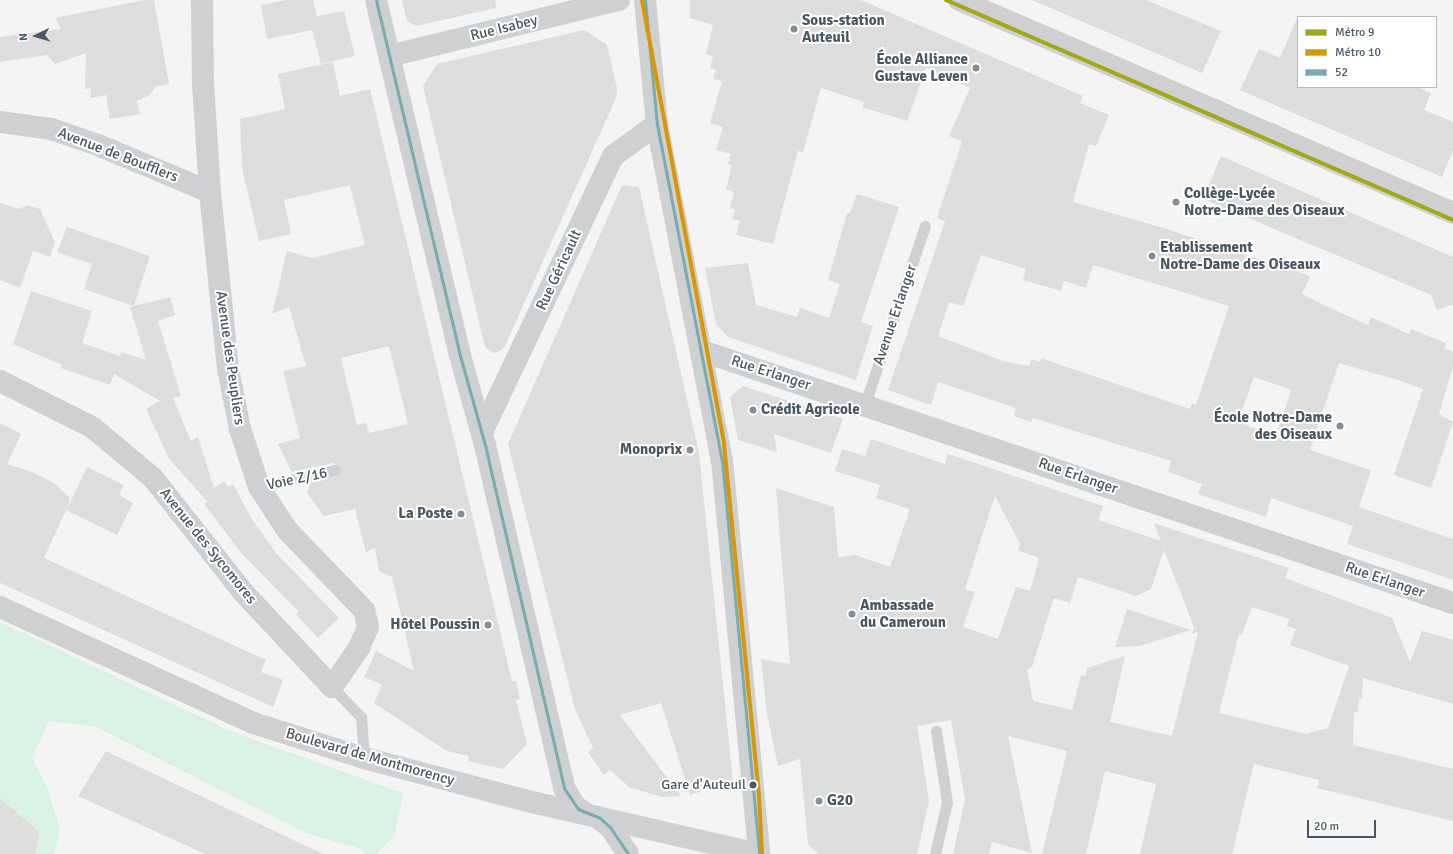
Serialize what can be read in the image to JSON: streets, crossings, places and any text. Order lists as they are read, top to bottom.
{
  "streets": {
    "street": [
      "Rue Isabey",
      "Avenue de Boufflers",
      "Rue Géricault",
      "Avenue des Peupliers",
      "Rue Erlanger",
      "Avenue des Sycomores",
      "Boulevard de Montmorency"
    ],
    "lane": ["Avenue Erlanger", "Voie Z/16"]
  },
  "crossings": [
    ["Avenue de Boufflers", "Avenue des Peupliers"],
    ["Avenue Erlanger", "Rue Erlanger"],
    ["Avenue des Peupliers", "Voie Z/16"],
    ["Avenue des Peupliers", "Avenue des Sycomores"],
    ["Avenue des Sycomores", "Boulevard de Montmorency"]
  ],
  "places": [
    "Sous-station Auteuil",
    "École Alliance Gustave Leven",
    "Collège-Lycée Notre-Dame des Oiseaux",
    "Etablissement Notre-Dame des Oiseaux",
    "Crédit Agricole",
    "École Notre-Dame des Oiseaux",
    "Monoprix",
    "La Poste",
    "Ambassade du Cameroun",
    "Hôtel Poussin",
    "Gare d'Auteuil",
    "G20"
  ],
  "lines": ["metro line 9", "metro line 10", "transit line 52"],
  "legend": ["Métro 9", "Métro 10", "52"],
  "scale_bar": "20 m",
  "north": "left"
}
